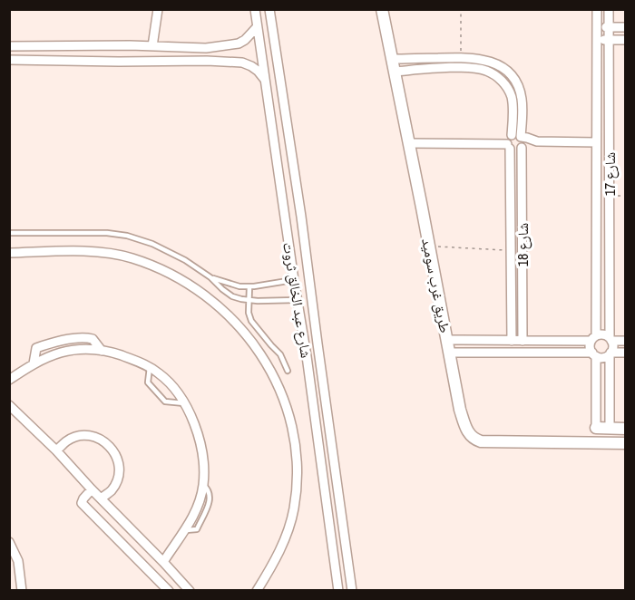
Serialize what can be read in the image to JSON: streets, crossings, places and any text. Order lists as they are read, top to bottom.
{
  "streets": {
    "street": [
      "شارع 17",
      "شارع 18",
      "طريق غرب سوميد",
      "شارع عبد الخالق ثروت"
    ]
  },
  "crossings": [
    ["شارع 18", "طريق غرب سوميد"]
  ]
}
